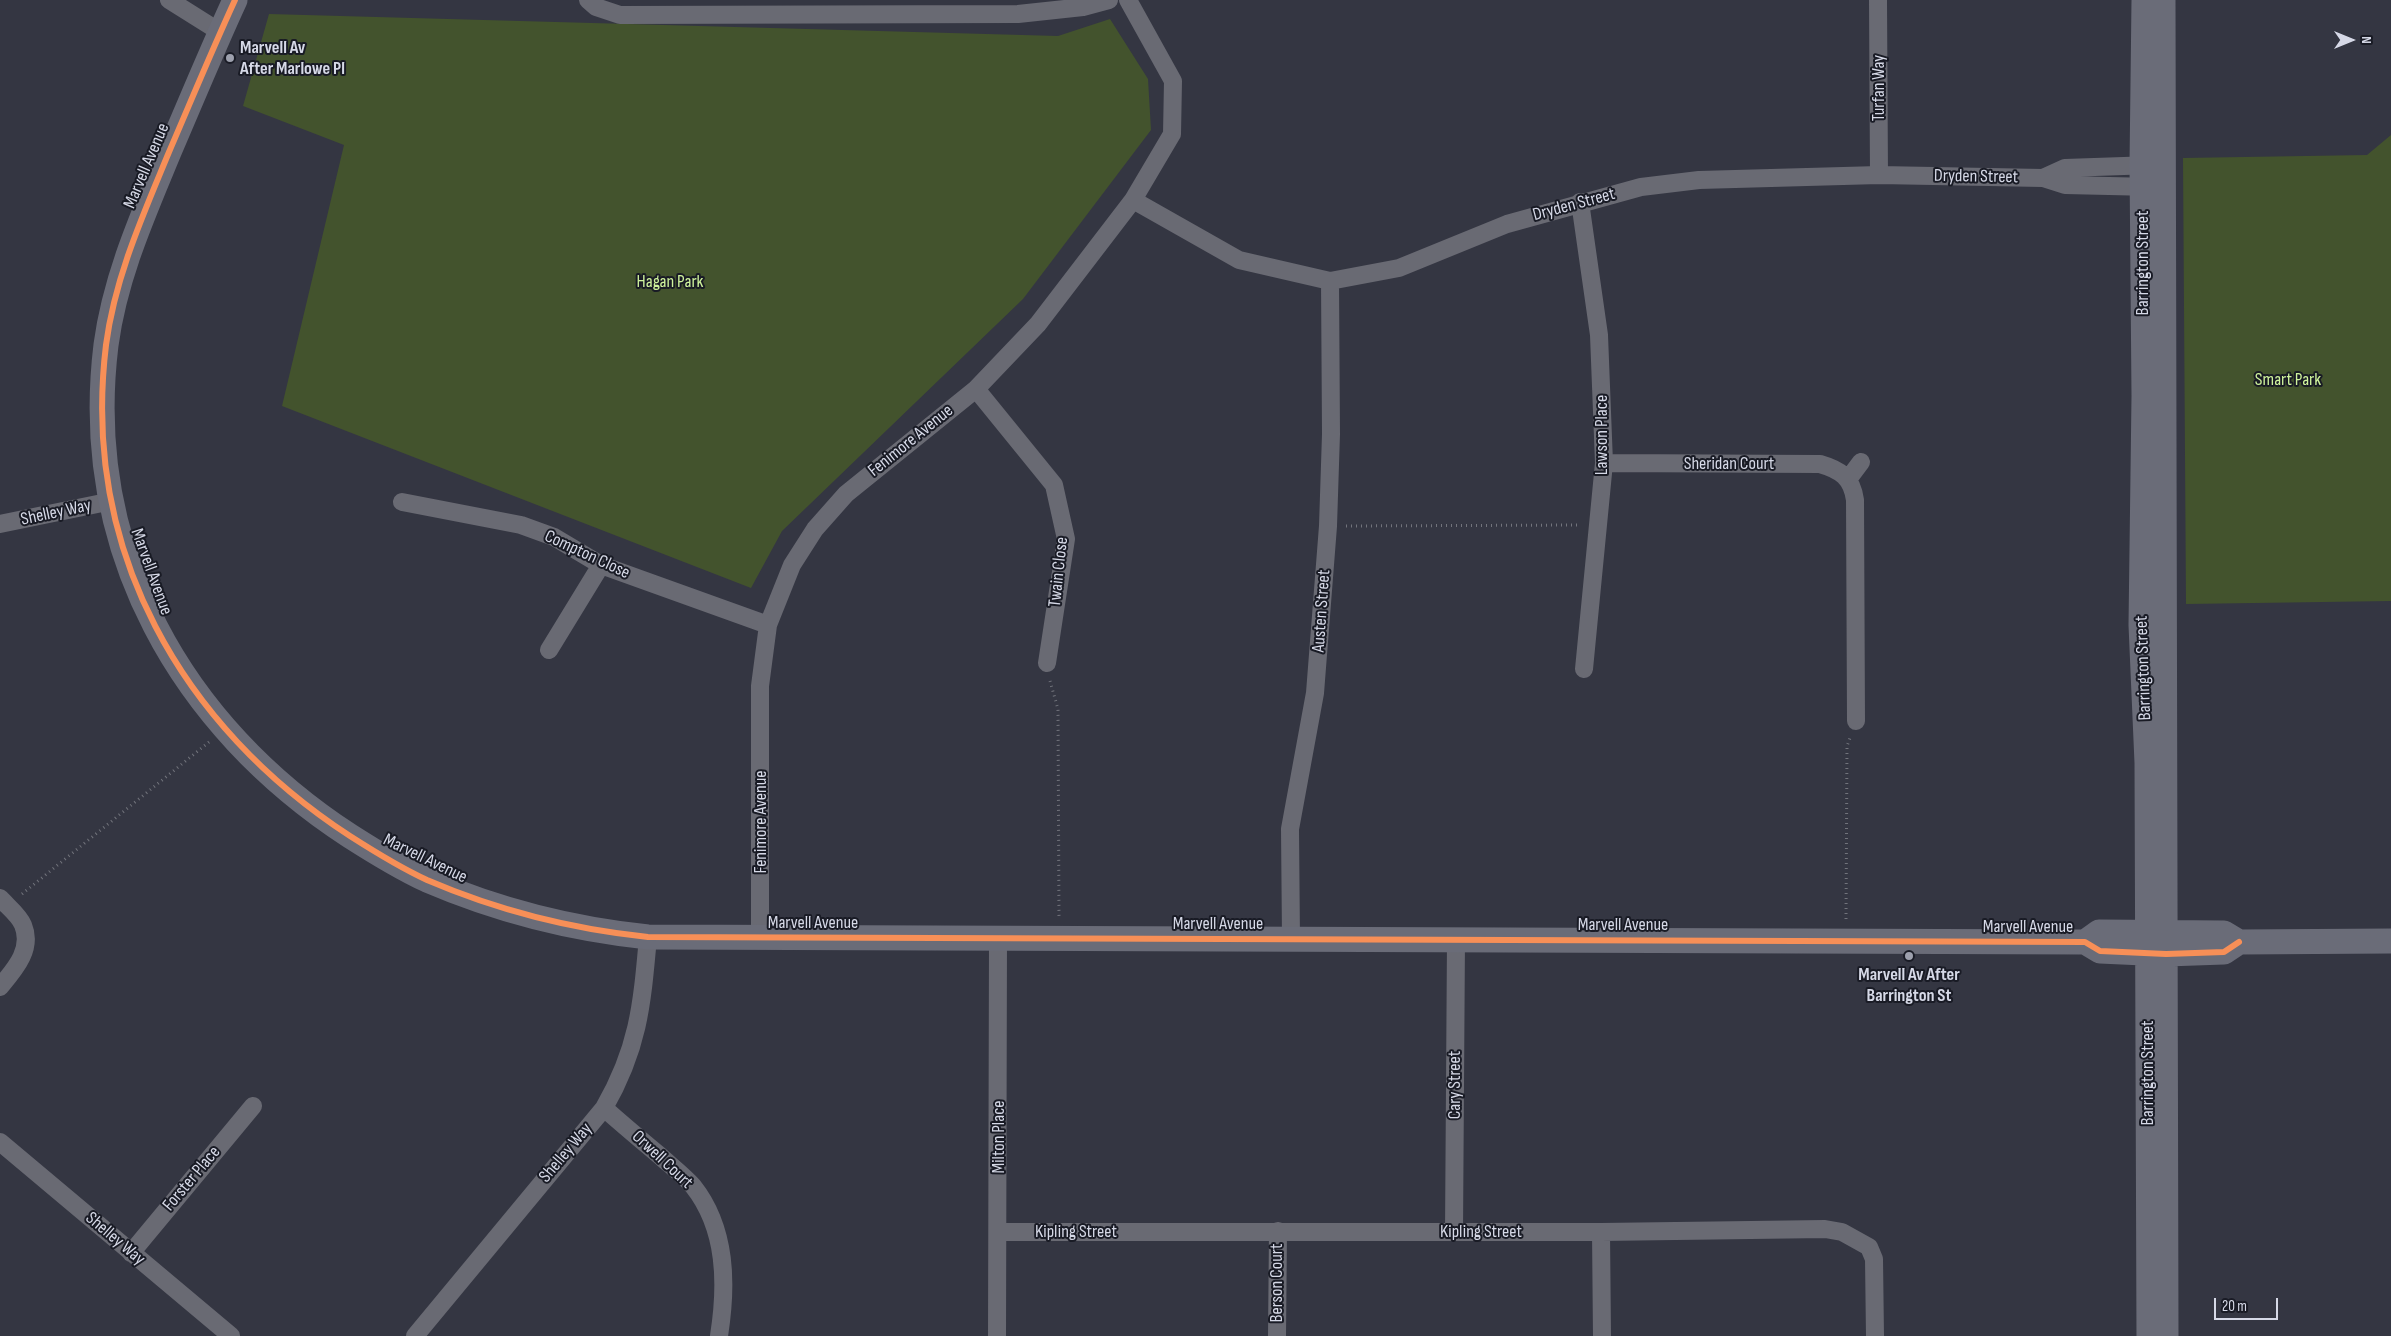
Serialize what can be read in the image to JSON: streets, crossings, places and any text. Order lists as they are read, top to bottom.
{
  "streets": {
    "street": [
      "Turfan Way",
      "Marvell Avenue",
      "Dryden Street",
      "Barrington Street",
      "Lawson Place",
      "Fenimore Avenue",
      "Sheridan Court",
      "Shelley Way",
      "Compton Close",
      "Twain Close",
      "Austen Street",
      "Cary Street",
      "Milton Place",
      "Orwell Court",
      "Forster Place",
      "Kipling Street",
      "Berson Court"
    ]
  },
  "crossings": [
    ["Turfan Way", "Dryden Street"],
    ["Marvell Avenue", "Barrington Street"],
    ["Marvell Avenue", "Fenimore Avenue"],
    ["Marvell Avenue", "Shelley Way"],
    ["Marvell Avenue", "Austen Street"],
    ["Marvell Avenue", "Cary Street"],
    ["Marvell Avenue", "Milton Place"],
    ["Dryden Street", "Barrington Street"],
    ["Dryden Street", "Lawson Place"],
    ["Dryden Street", "Fenimore Avenue"],
    ["Dryden Street", "Austen Street"],
    ["Lawson Place", "Sheridan Court"],
    ["Fenimore Avenue", "Compton Close"],
    ["Fenimore Avenue", "Twain Close"],
    ["Shelley Way", "Orwell Court"],
    ["Shelley Way", "Forster Place"],
    ["Cary Street", "Kipling Street"],
    ["Milton Place", "Kipling Street"],
    ["Kipling Street", "Berson Court"]
  ],
  "parks": ["Hagan Park", "Smart Park"],
  "places": ["Marvell Av After Marlowe Pl", "Marvell Av After Barrington St"],
  "scale_bar": "20 m",
  "north": "right"
}
